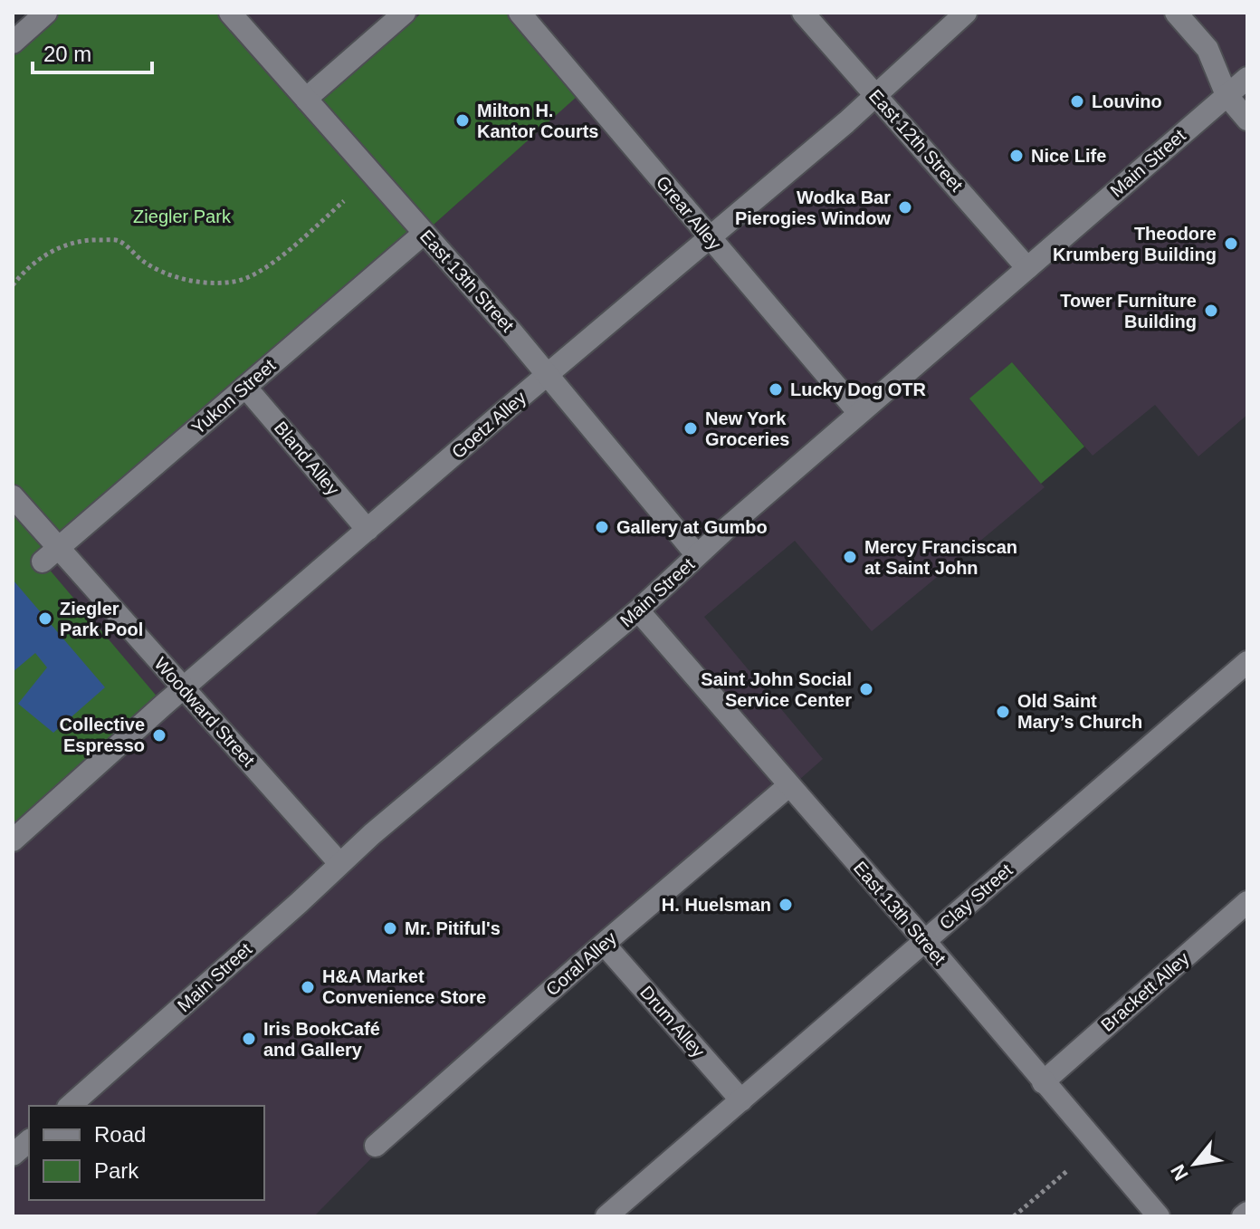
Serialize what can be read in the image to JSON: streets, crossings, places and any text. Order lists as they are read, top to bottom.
{
  "streets": {
    "street": [
      "East 12th Street",
      "Main Street",
      "Grear Alley",
      "East 13th Street",
      "Yukon Street",
      "Goetz Alley",
      "Bland Alley",
      "Woodward Street",
      "Clay Street",
      "Coral Alley",
      "Brackett Alley",
      "Drum Alley"
    ]
  },
  "crossings": [
    ["East 12th Street", "Main Street"],
    ["East 12th Street", "Goetz Alley"],
    ["Main Street", "Grear Alley"],
    ["Main Street", "East 13th Street"],
    ["Main Street", "Woodward Street"],
    ["Grear Alley", "Goetz Alley"],
    ["East 13th Street", "Yukon Street"],
    ["East 13th Street", "Goetz Alley"],
    ["East 13th Street", "Clay Street"],
    ["East 13th Street", "Coral Alley"],
    ["East 13th Street", "Brackett Alley"],
    ["Yukon Street", "Bland Alley"],
    ["Yukon Street", "Woodward Street"],
    ["Goetz Alley", "Bland Alley"],
    ["Goetz Alley", "Woodward Street"],
    ["Clay Street", "Drum Alley"],
    ["Coral Alley", "Drum Alley"]
  ],
  "parks": ["Ziegler Park"],
  "places": [
    "Louvino",
    "Milton H. Kantor Courts",
    "Nice Life",
    "Wodka Bar Pierogies Window",
    "Theodore Krumberg Building",
    "Tower Furniture Building",
    "Lucky Dog OTR",
    "New York Groceries",
    "Gallery at Gumbo",
    "Mercy Franciscan at Saint John",
    "Ziegler Park Pool",
    "Saint John Social Service Center",
    "Old Saint Mary’s Church",
    "Collective Espresso",
    "H. Huelsman",
    "Mr. Pitiful's",
    "H&A Market Convenience Store",
    "Iris BookCafé and Gallery"
  ],
  "legend": ["Road", "Park"],
  "scale_bar": "20 m",
  "north": "bottom left"
}
